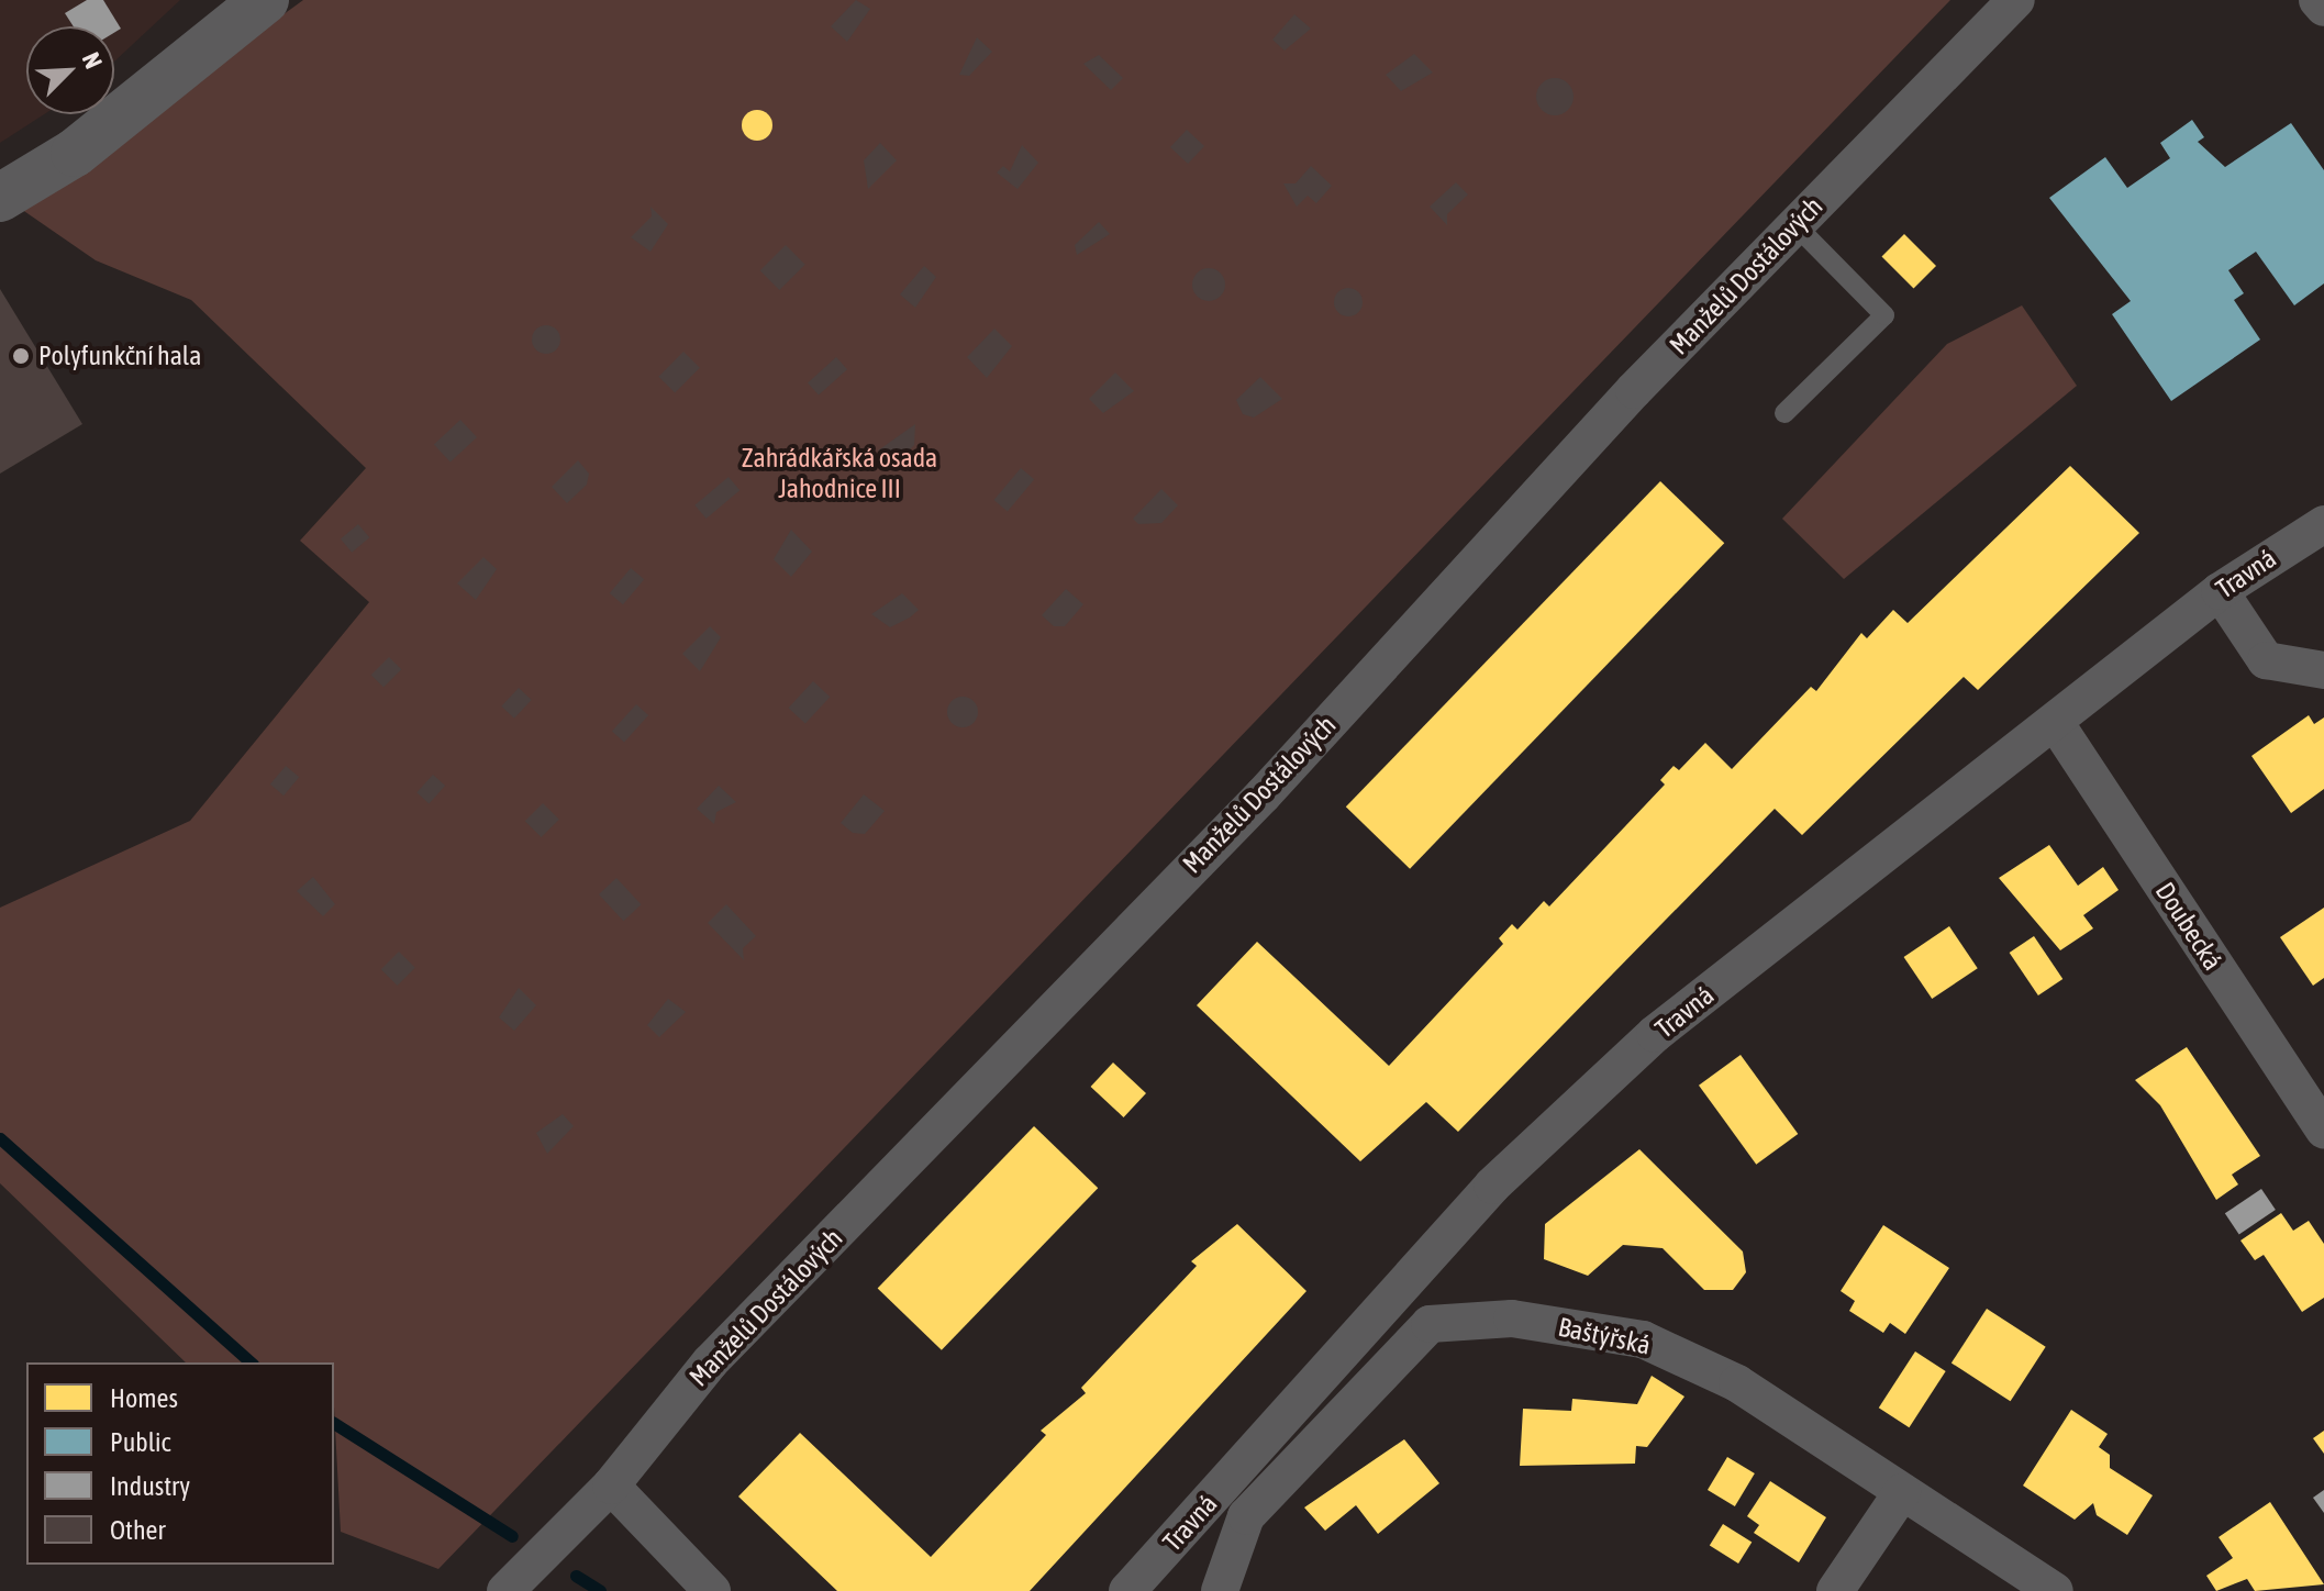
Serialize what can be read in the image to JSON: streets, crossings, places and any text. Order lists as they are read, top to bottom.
{
  "streets": {
    "street": [
      "Manželů Dostálových",
      "Travná",
      "Doubecká",
      "Baštýřská"
    ]
  },
  "crossings": [
    ["Travná", "Doubecká"]
  ],
  "parks": ["Zahrádkářská osada Jahodnice III"],
  "places": ["Polyfunkční hala"],
  "legend": [
    "Homes",
    "Public",
    "Industry",
    "Other"
  ],
  "north": "top right"
}
